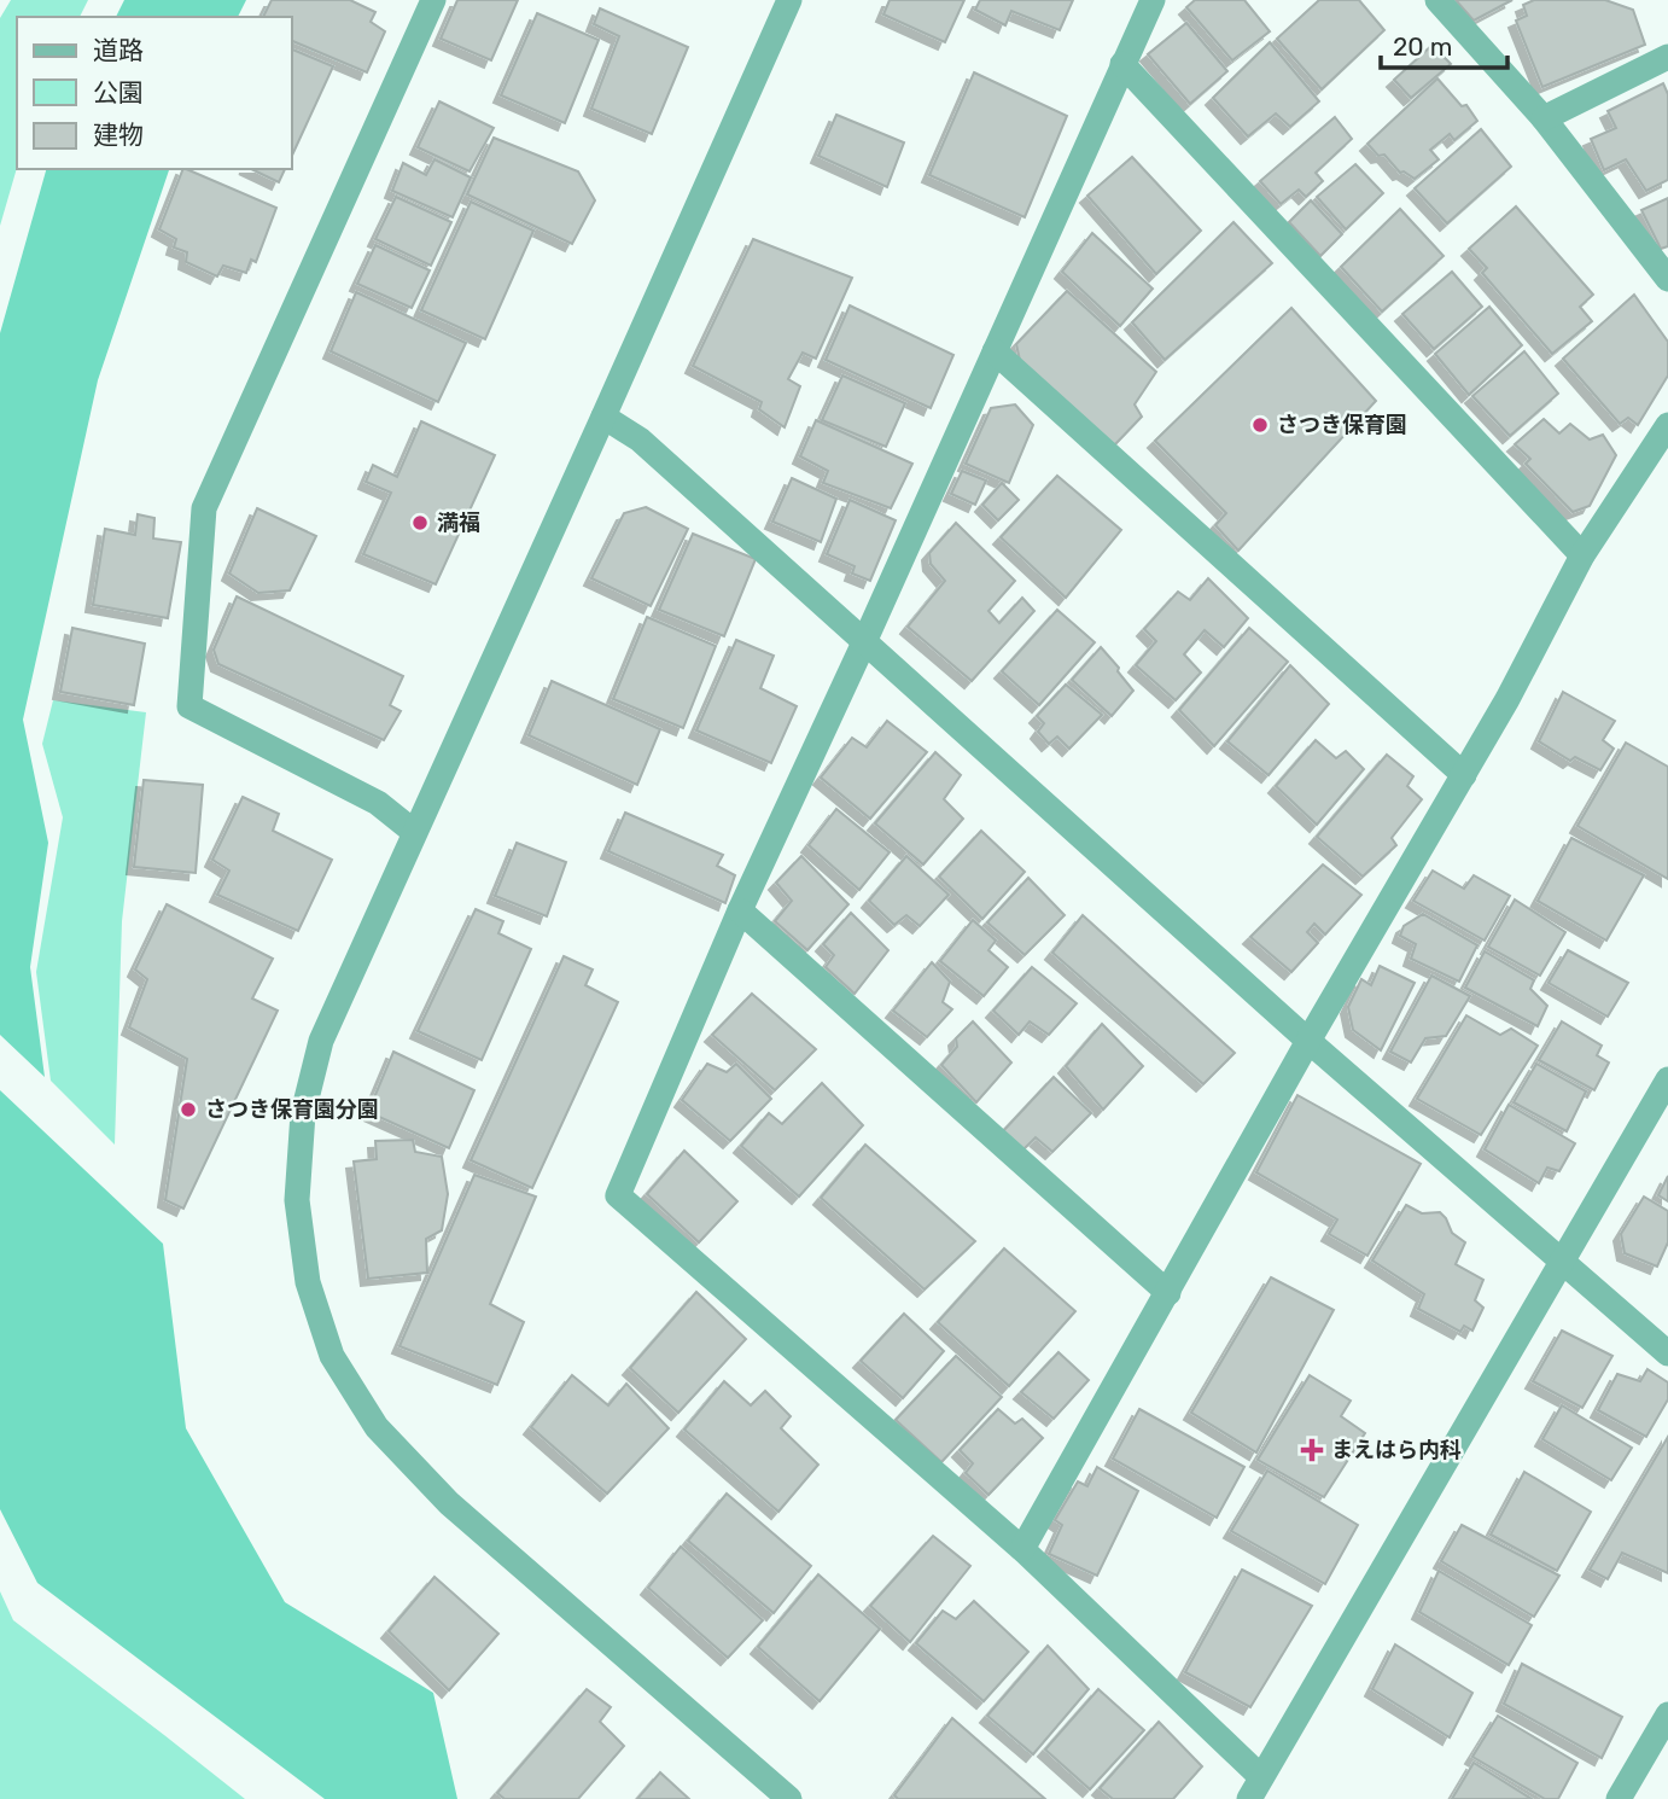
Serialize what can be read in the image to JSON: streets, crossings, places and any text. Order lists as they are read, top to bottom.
{
  "places": {
    "other": ["さつき保育園", "満福", "さつき保育園分園"],
    "health": ["まえはら内科"]
  },
  "legend": ["道路", "公園", "建物"],
  "scale_bar": "20 m"
}
